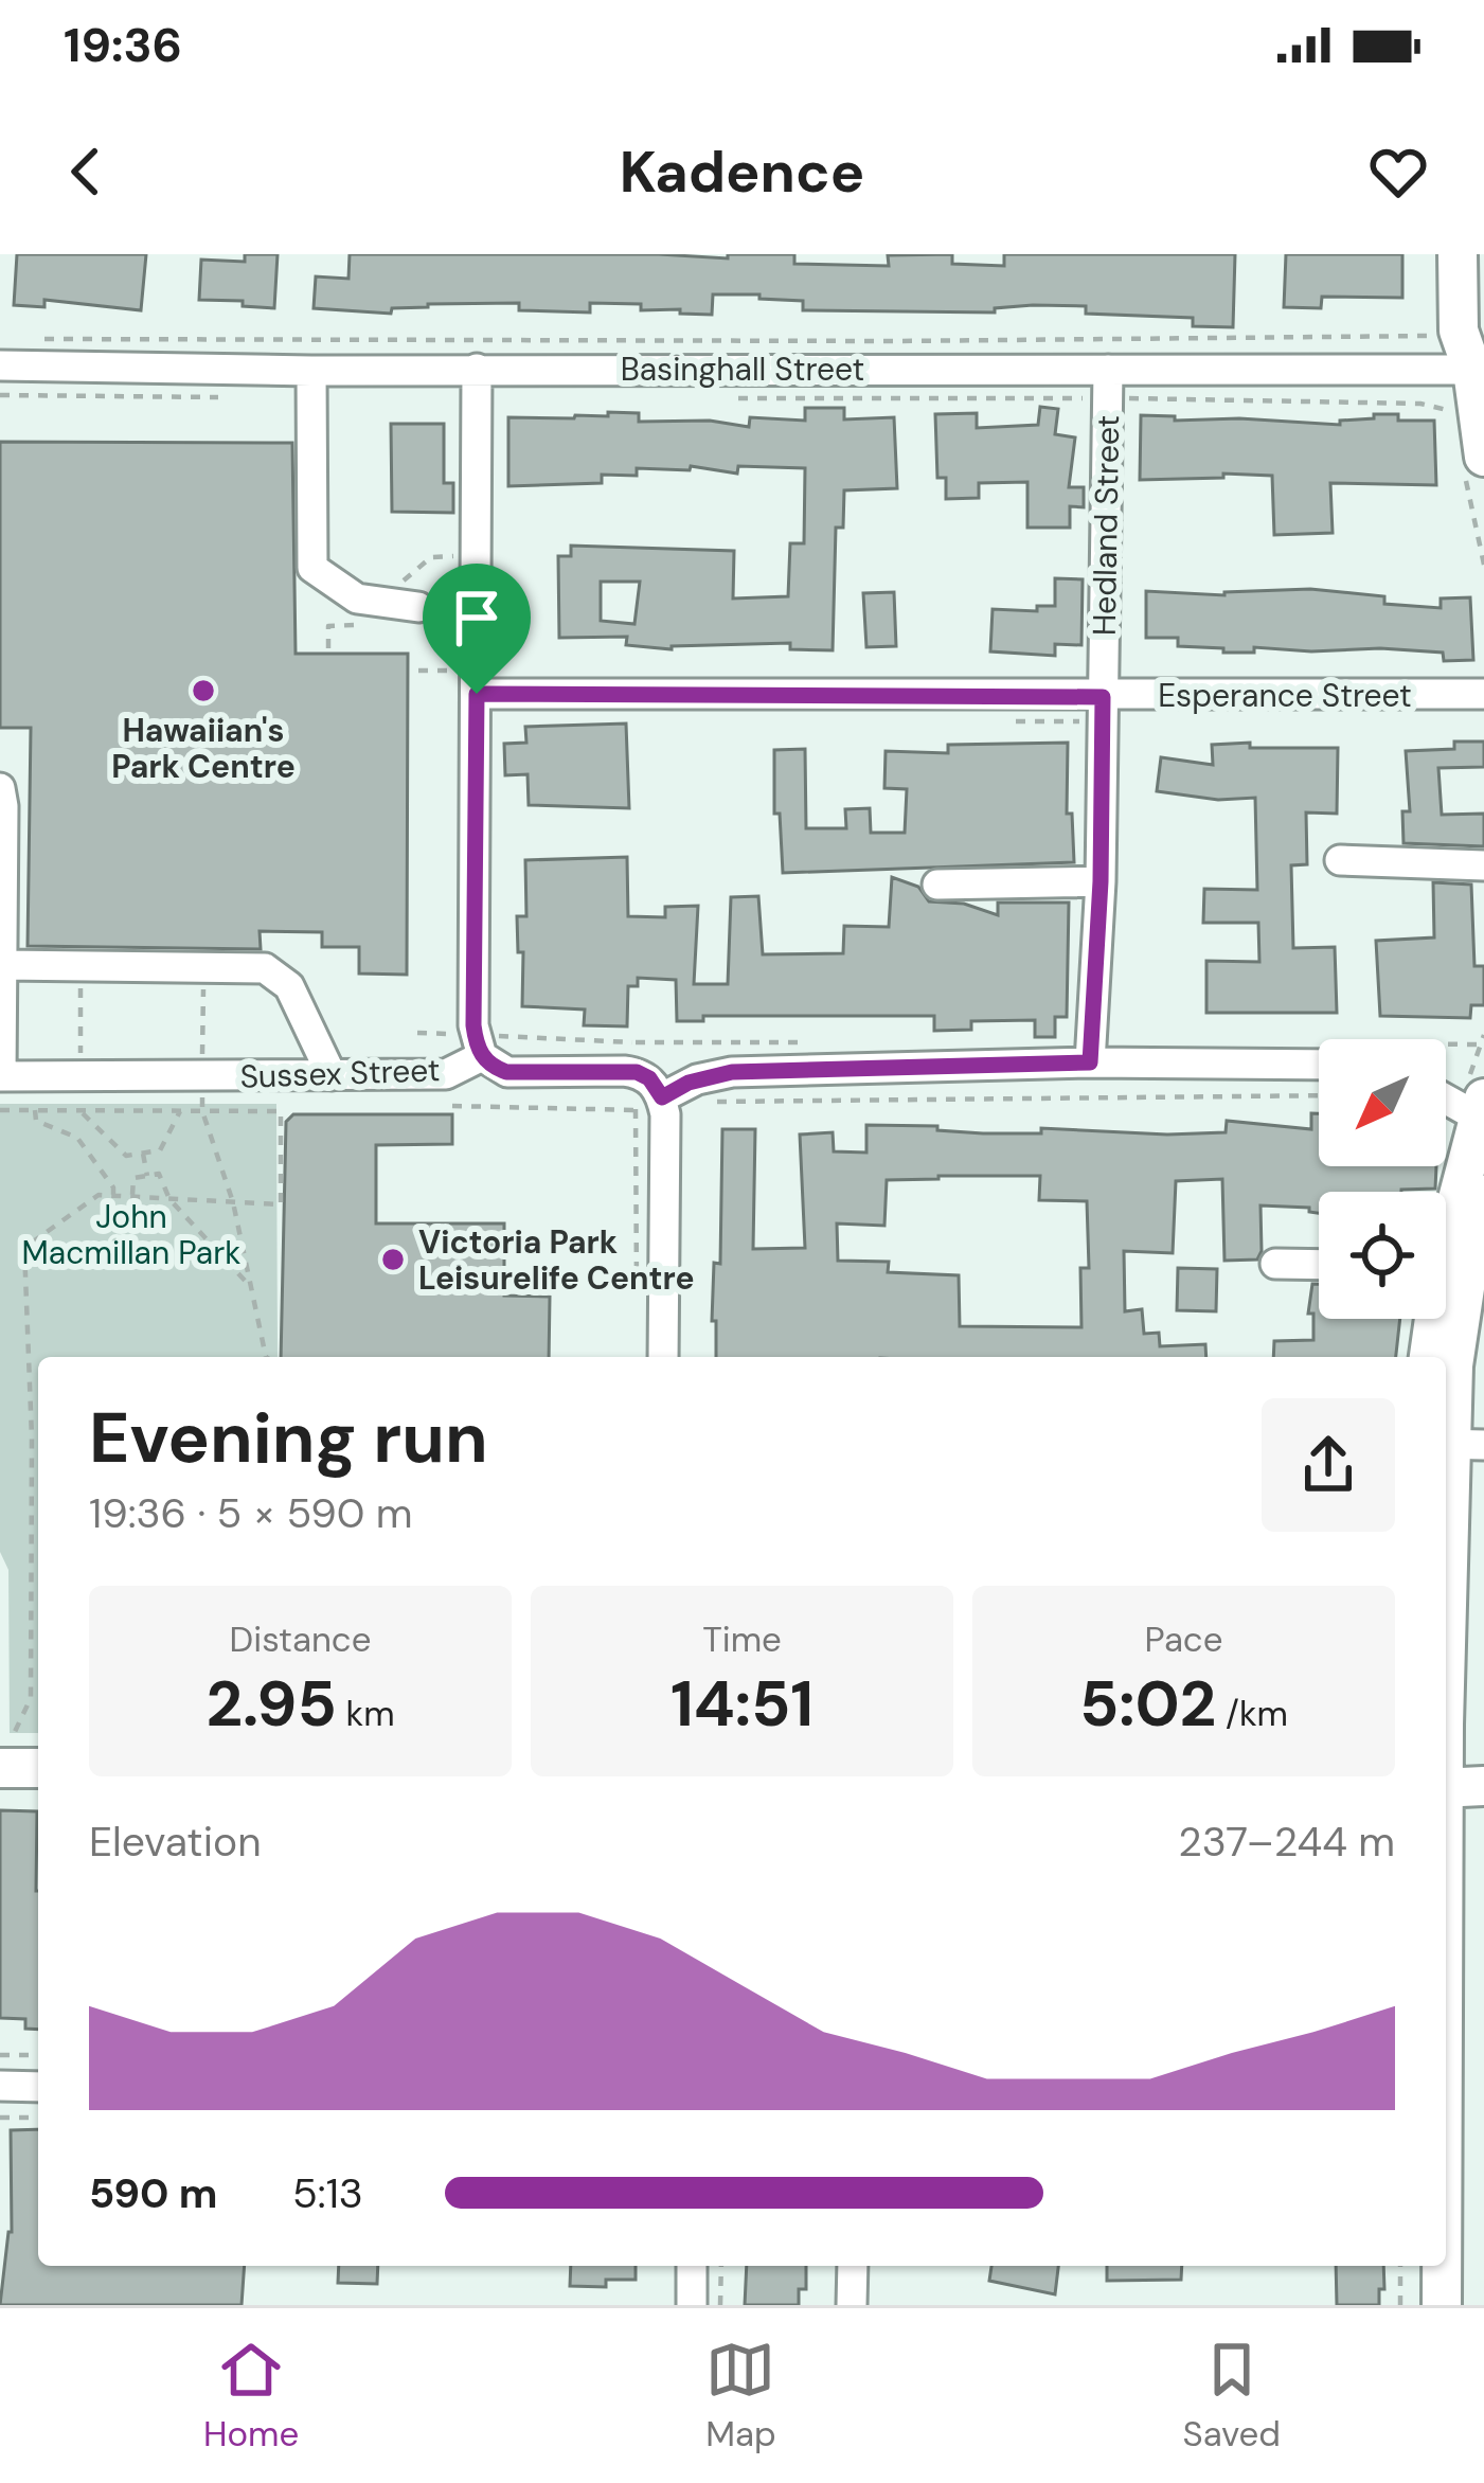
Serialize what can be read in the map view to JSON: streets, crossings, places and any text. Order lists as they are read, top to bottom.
{
  "streets": {
    "street": [
      "Basinghall Street",
      "Hedland Street",
      "Esperance Street",
      "Sussex Street"
    ]
  },
  "crossings": [
    ["Basinghall Street", "Hedland Street"],
    ["Hedland Street", "Esperance Street"]
  ],
  "parks": ["John Macmillan Park"],
  "places": ["Hawaiian's Park Centre", "Victoria Park Leisurelife Centre"],
  "north": "bottom left",
  "page": {
    "status": "19:36",
    "header": "Kadence",
    "heading": ["Evening run", "19:36 · 5 × 590 m"],
    "stats": [
      ["Distance", "2.95 km"],
      ["Time", "14:51"],
      ["Pace", "5:02 /km"]
    ],
    "chart": ["Elevation", "237–244 m"],
    "list": [
      {
        "name": "590 m",
        "note": "5:13"
      }
    ],
    "tabs": ["Home", "Map", "Saved"]
  }
}
